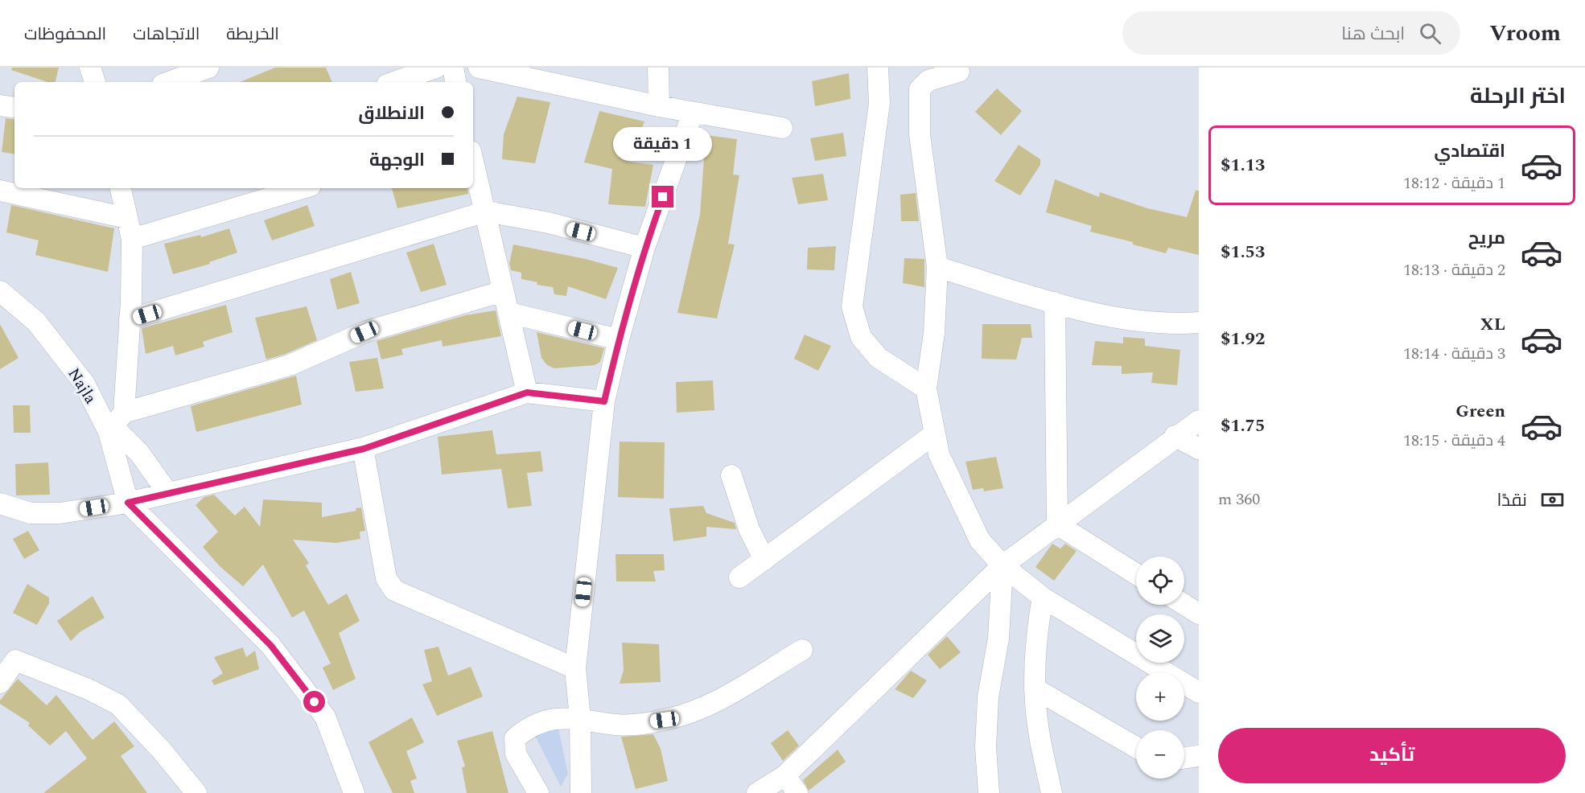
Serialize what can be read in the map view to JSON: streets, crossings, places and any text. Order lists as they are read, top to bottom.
{
  "streets": {
    "street": ["Najla"]
  },
  "page": {
    "header": "Vroom",
    "search": "ابحث هنا",
    "nav": ["الخريطة", "الاتجاهات", "المحفوظات"],
    "heading": "اختر الرحلة",
    "banner": ["الانطلاق", "الوجهة"],
    "list": [
      {
        "name": "اقتصادي",
        "note": "1 دقيقة · 18:12",
        "value": "$1.13"
      },
      {
        "name": "مريح",
        "note": "2 دقيقة · 18:13",
        "value": "$1.53"
      },
      {
        "name": "XL",
        "note": "3 دقيقة · 18:14",
        "value": "$1.92"
      },
      {
        "name": "Green",
        "note": "4 دقيقة · 18:15",
        "value": "$1.75"
      }
    ],
    "bubble": "1 دقيقة",
    "pay": ["نقدًا", "360 m"],
    "map_buttons": ["+", "−"],
    "buttons": "تأكيد"
  }
}
